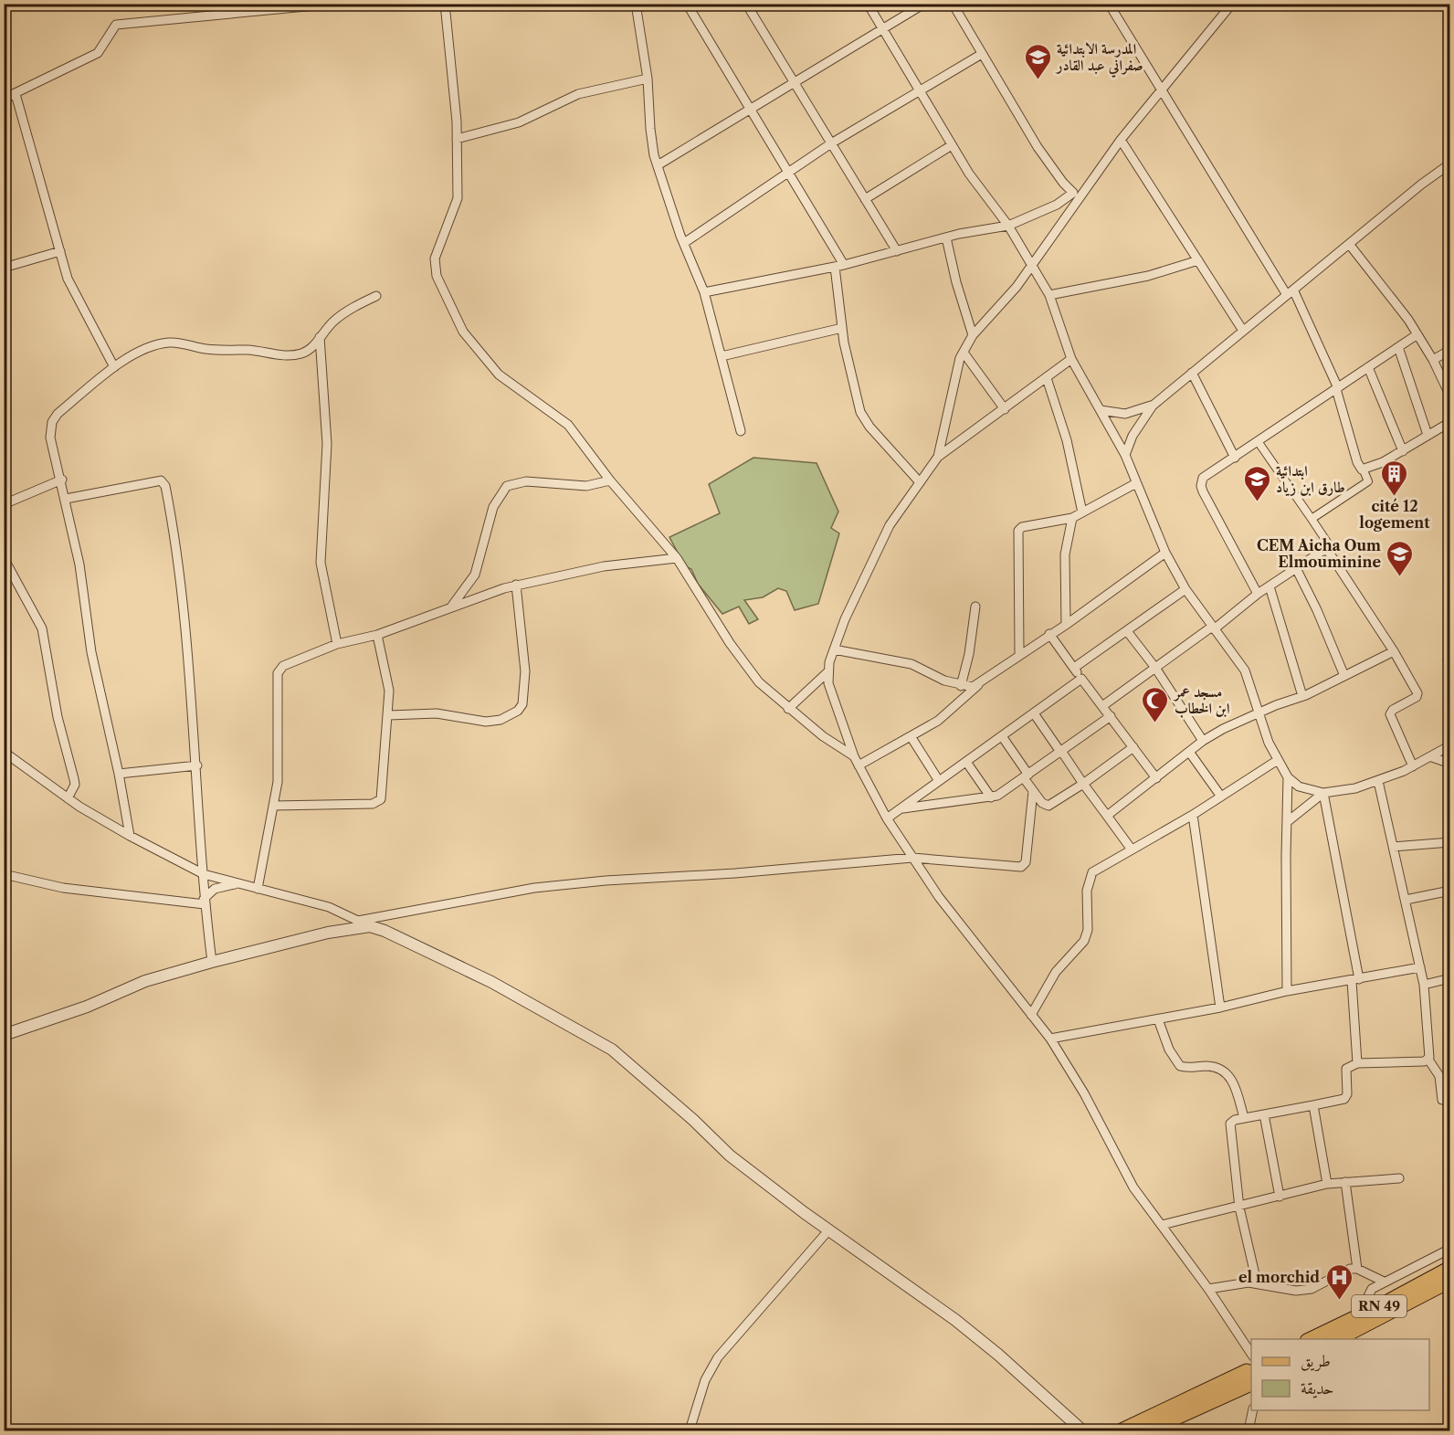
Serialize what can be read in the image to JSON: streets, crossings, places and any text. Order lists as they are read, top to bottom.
{
  "streets": {
    "main road": ["RN 49"]
  },
  "places": {
    "school or university": ["المدرسة الابتدائية صفراني عبد القادر", "ابتدائية طارق ابن زياد", "CEM Aicha Oum Elmouminine"],
    "building": ["cité 12 logement"],
    "mosque": ["مسجد عمر ابن الخطاب"],
    "hospital": ["el morchid"]
  },
  "legend": ["طريق", "حديقة"]
}
